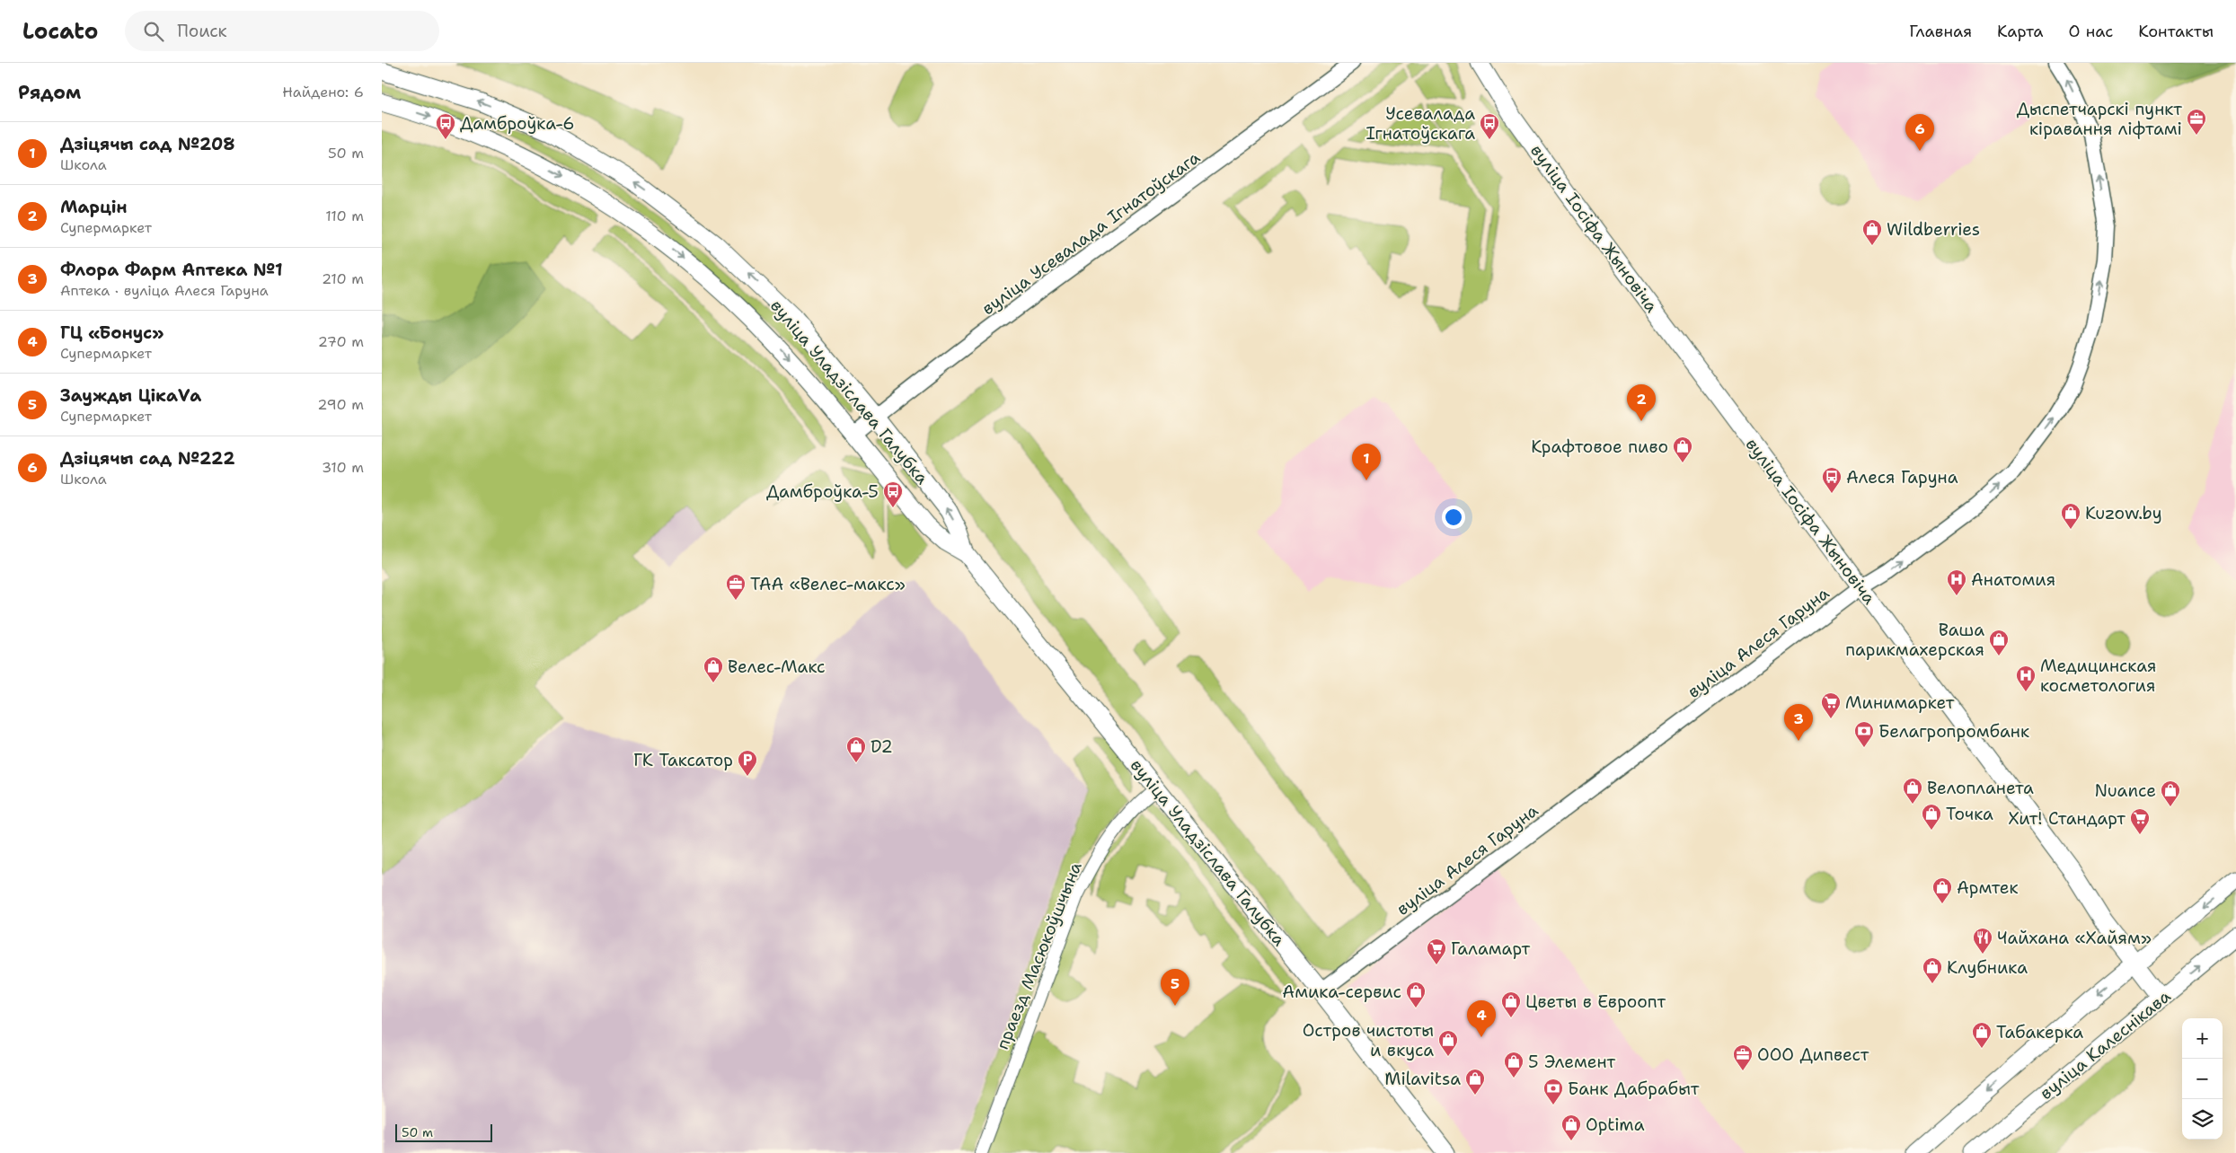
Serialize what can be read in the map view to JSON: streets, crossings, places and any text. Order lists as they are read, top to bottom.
{
  "streets": {
    "main road": ["вуліца Іосіфа Жыновіча", "вуліца Уладзіслава Галубка", "вуліца Калеснікава"],
    "street": ["вуліца Усевалада Ігнатоўскага", "вуліца Алеся Гаруна", "праезд Масюкоўшчына"]
  },
  "crossings": [
    ["вуліца Іосіфа Жыновіча", "вуліца Алеся Гаруна"],
    ["вуліца Іосіфа Жыновіча", "вуліца Калеснікава"],
    ["вуліца Усевалада Ігнатоўскага", "вуліца Уладзіслава Галубка"],
    ["вуліца Уладзіслава Галубка", "вуліца Алеся Гаруна"],
    ["вуліца Уладзіслава Галубка", "праезд Масюкоўшчына"]
  ],
  "one_way": ["вуліца Алеся Гаруна"],
  "places": {
    "office": ["Дыспетчарскі пункт кіравання ліфтамі", "ТАА «Велес-макс»", "ООО Дипвест"],
    "bus stop": [
      "Дамброўка-6",
      "Усевалада Ігнатоўскага",
      "Алеся Гаруна",
      "Дамброўка-5"
    ],
    "shop": [
      "Wildberries",
      "Крафтовое пиво",
      "Kuzow.by",
      "Ваша парикмахерская",
      "Велес-Макс",
      "D2",
      "Велопланета",
      "Nuance",
      "Точка",
      "Армтек",
      "Клубника",
      "Амика-сервис",
      "Цветы в Евроопт",
      "Табакерка",
      "Остров чистоты и вкуса",
      "5 Элемент",
      "Milavitsa",
      "Optima"
    ],
    "hospital": ["Анатомия", "Медицинская косметология"],
    "supermarket": ["Минимаркет", "Хит! Стандарт", "Галамарт"],
    "bank": ["Белагропромбанк", "Банк Дабрабыт"],
    "parking": ["ГК Таксатор"],
    "restaurant": ["Чайхана «Хайям»"]
  },
  "scale_bar": "50 m",
  "page": {
    "header": "Locato",
    "search": "Поиск",
    "nav": [
      "Главная",
      "Карта",
      "О нас",
      "Контакты"
    ],
    "heading": ["Рядом", "Найдено: 6"],
    "pins": [
      "6",
      "2",
      "1",
      "3",
      "5",
      "4"
    ],
    "list": [
      {
        "mark": "1",
        "name": "Дзіцячы сад №208",
        "note": "Школа",
        "value": "50 m"
      },
      {
        "mark": "2",
        "name": "Марцін",
        "note": "Супермаркет",
        "value": "110 m"
      },
      {
        "mark": "3",
        "name": "Флора Фарм Аптека №1",
        "note": "Аптека · вуліца Алеся Гаруна",
        "value": "210 m"
      },
      {
        "mark": "4",
        "name": "ГЦ «Бонус»",
        "note": "Супермаркет",
        "value": "270 m"
      },
      {
        "mark": "5",
        "name": "Заужды ЦікаVа",
        "note": "Супермаркет",
        "value": "290 m"
      },
      {
        "mark": "6",
        "name": "Дзіцячы сад №222",
        "note": "Школа",
        "value": "310 m"
      }
    ],
    "map_buttons": ["+", "−"],
    "scale": "50 m"
  }
}
